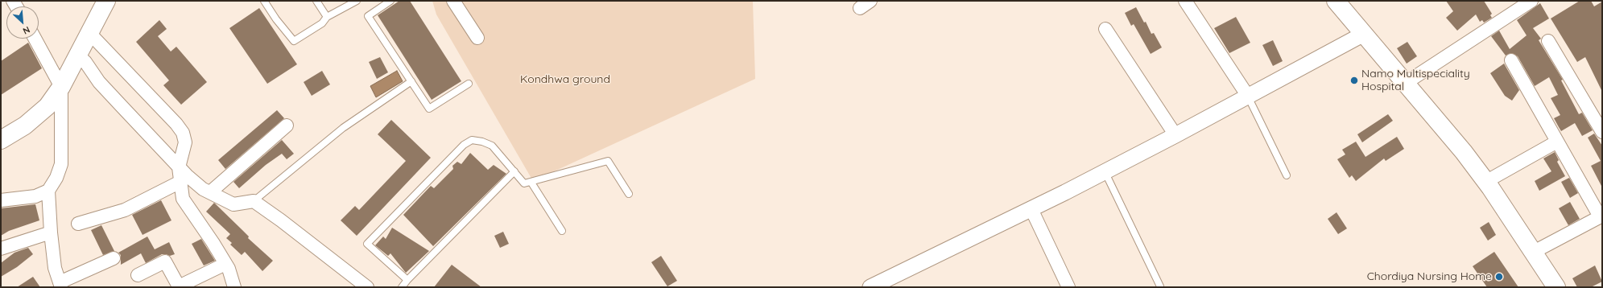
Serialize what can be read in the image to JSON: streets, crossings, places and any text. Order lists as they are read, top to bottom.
{
  "parks": ["Kondhwa ground"],
  "places": ["Namo Multispeciality Hospital", "Chordiya Nursing Home"],
  "north": "bottom right"
}
